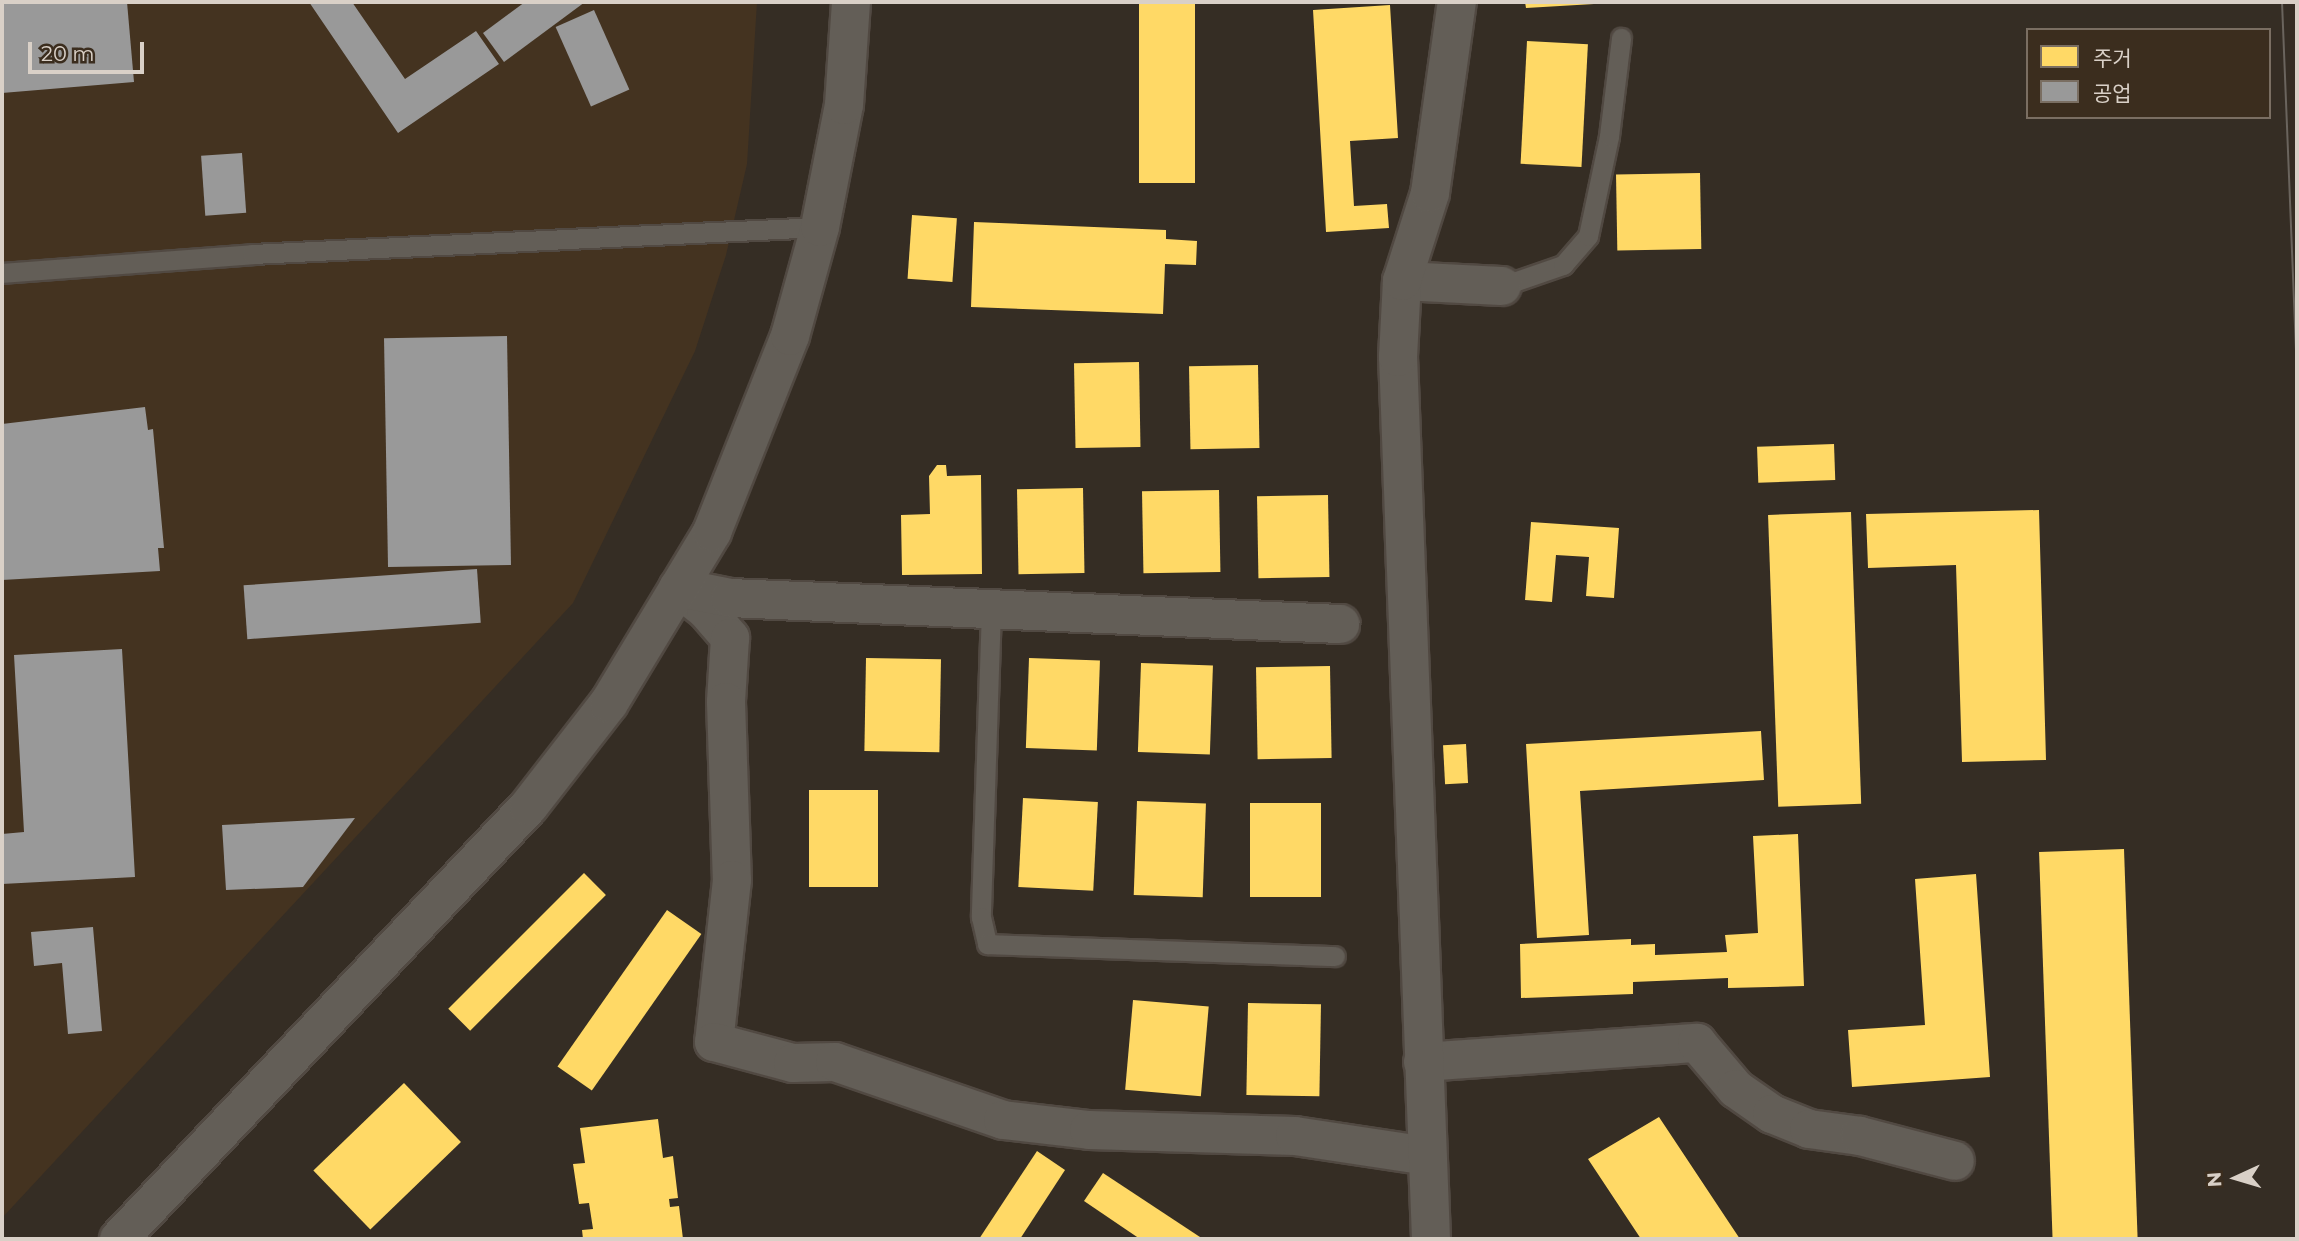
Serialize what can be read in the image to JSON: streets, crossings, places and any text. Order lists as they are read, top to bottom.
{
  "legend": ["주거", "공업"],
  "scale_bar": "20 m",
  "north": "left"
}
